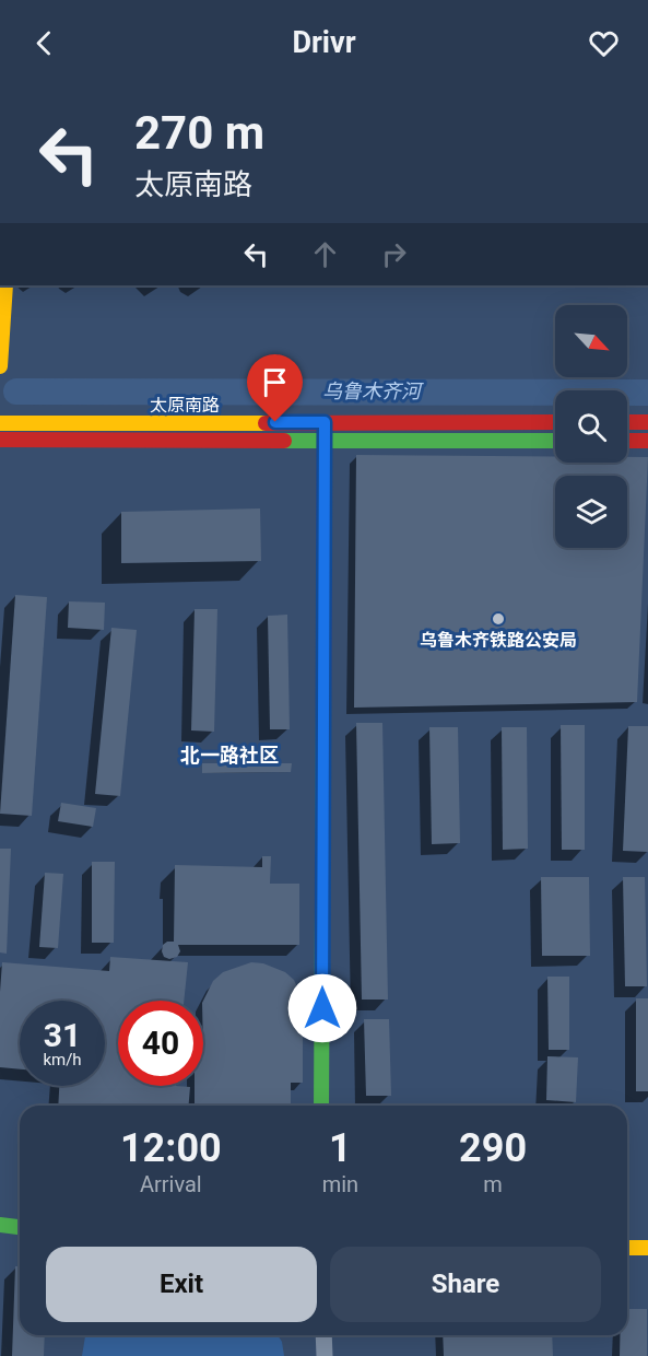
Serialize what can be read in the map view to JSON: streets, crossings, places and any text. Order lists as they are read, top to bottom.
{
  "streets": {
    "main road": ["太原南路"]
  },
  "districts": ["北一路社区"],
  "water": ["乌鲁木齐河"],
  "places": ["乌鲁木齐铁路公安局"],
  "north": "bottom right",
  "page": {
    "header": "Drivr",
    "turn": ["270 m", "太原南路"],
    "speed": "31 km/h",
    "limit": "40",
    "eta": [
      "12:00",
      "Arrival",
      "1",
      "min",
      "290",
      "m"
    ],
    "buttons": ["Exit", "Share"]
  }
}
